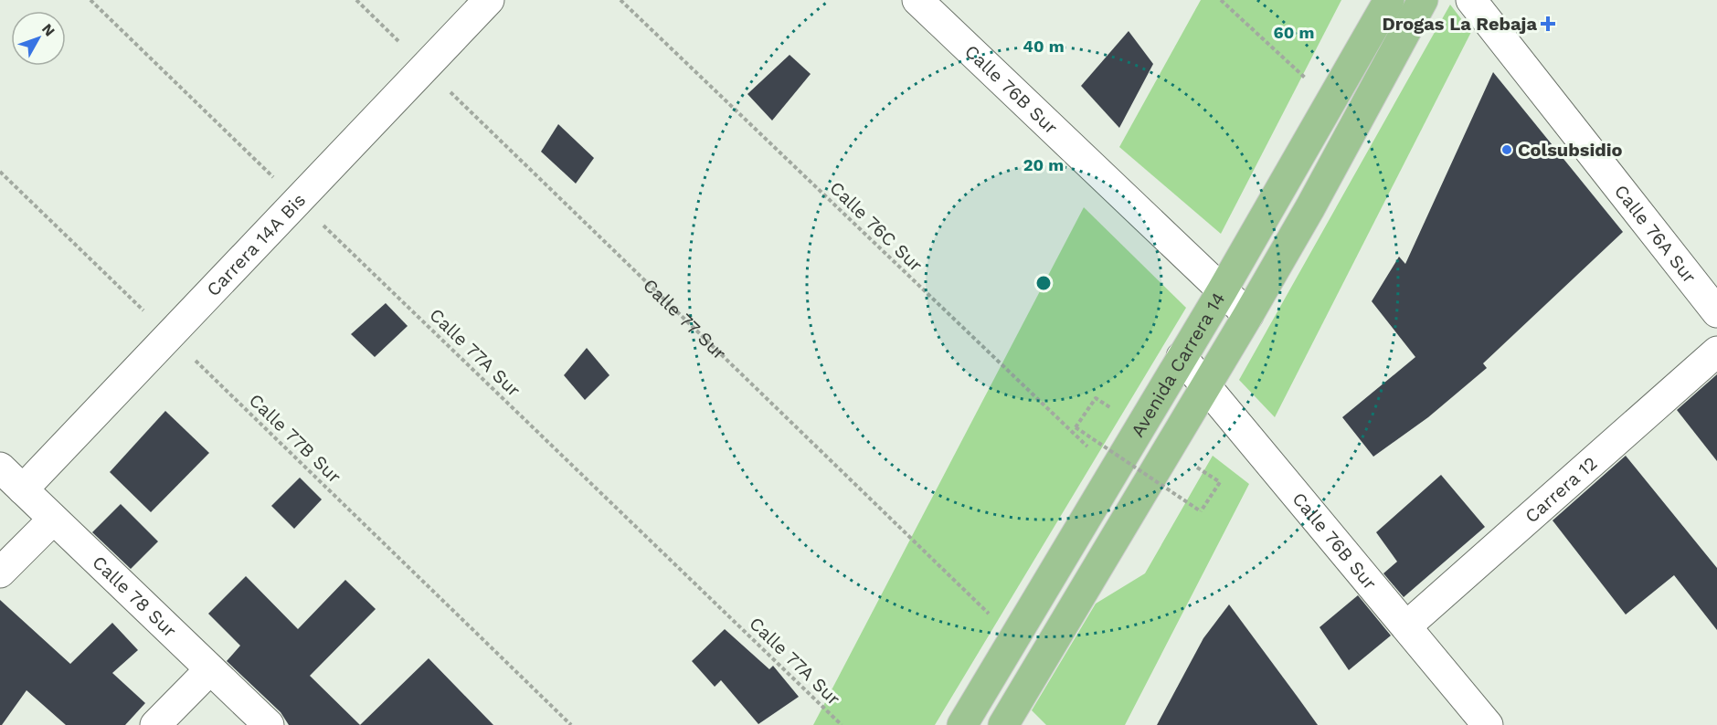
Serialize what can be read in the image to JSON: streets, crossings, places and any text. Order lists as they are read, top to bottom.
{
  "streets": {
    "main road": ["Avenida Carrera 14"],
    "street": [
      "Calle 76B Sur",
      "Calle 76A Sur",
      "Carrera 14A Bis",
      "Carrera 12",
      "Calle 78 Sur"
    ],
    "path": [
      "Calle 76C Sur",
      "Calle 77 Sur",
      "Calle 77A Sur",
      "Calle 77B Sur"
    ]
  },
  "crossings": [
    ["Calle 76B Sur", "Avenida Carrera 14"],
    ["Calle 76B Sur", "Carrera 12"],
    ["Calle 76C Sur", "Avenida Carrera 14"],
    ["Carrera 14A Bis", "Calle 77 Sur"],
    ["Carrera 14A Bis", "Calle 77A Sur"],
    ["Carrera 14A Bis", "Calle 77B Sur"],
    ["Carrera 14A Bis", "Calle 78 Sur"],
    ["Calle 77 Sur", "Avenida Carrera 14"]
  ],
  "places": {
    "health": ["Drogas La Rebaja"],
    "other": ["Colsubsidio"]
  },
  "north": "top right",
  "rings": ["60 m", "40 m", "20 m"]
}
